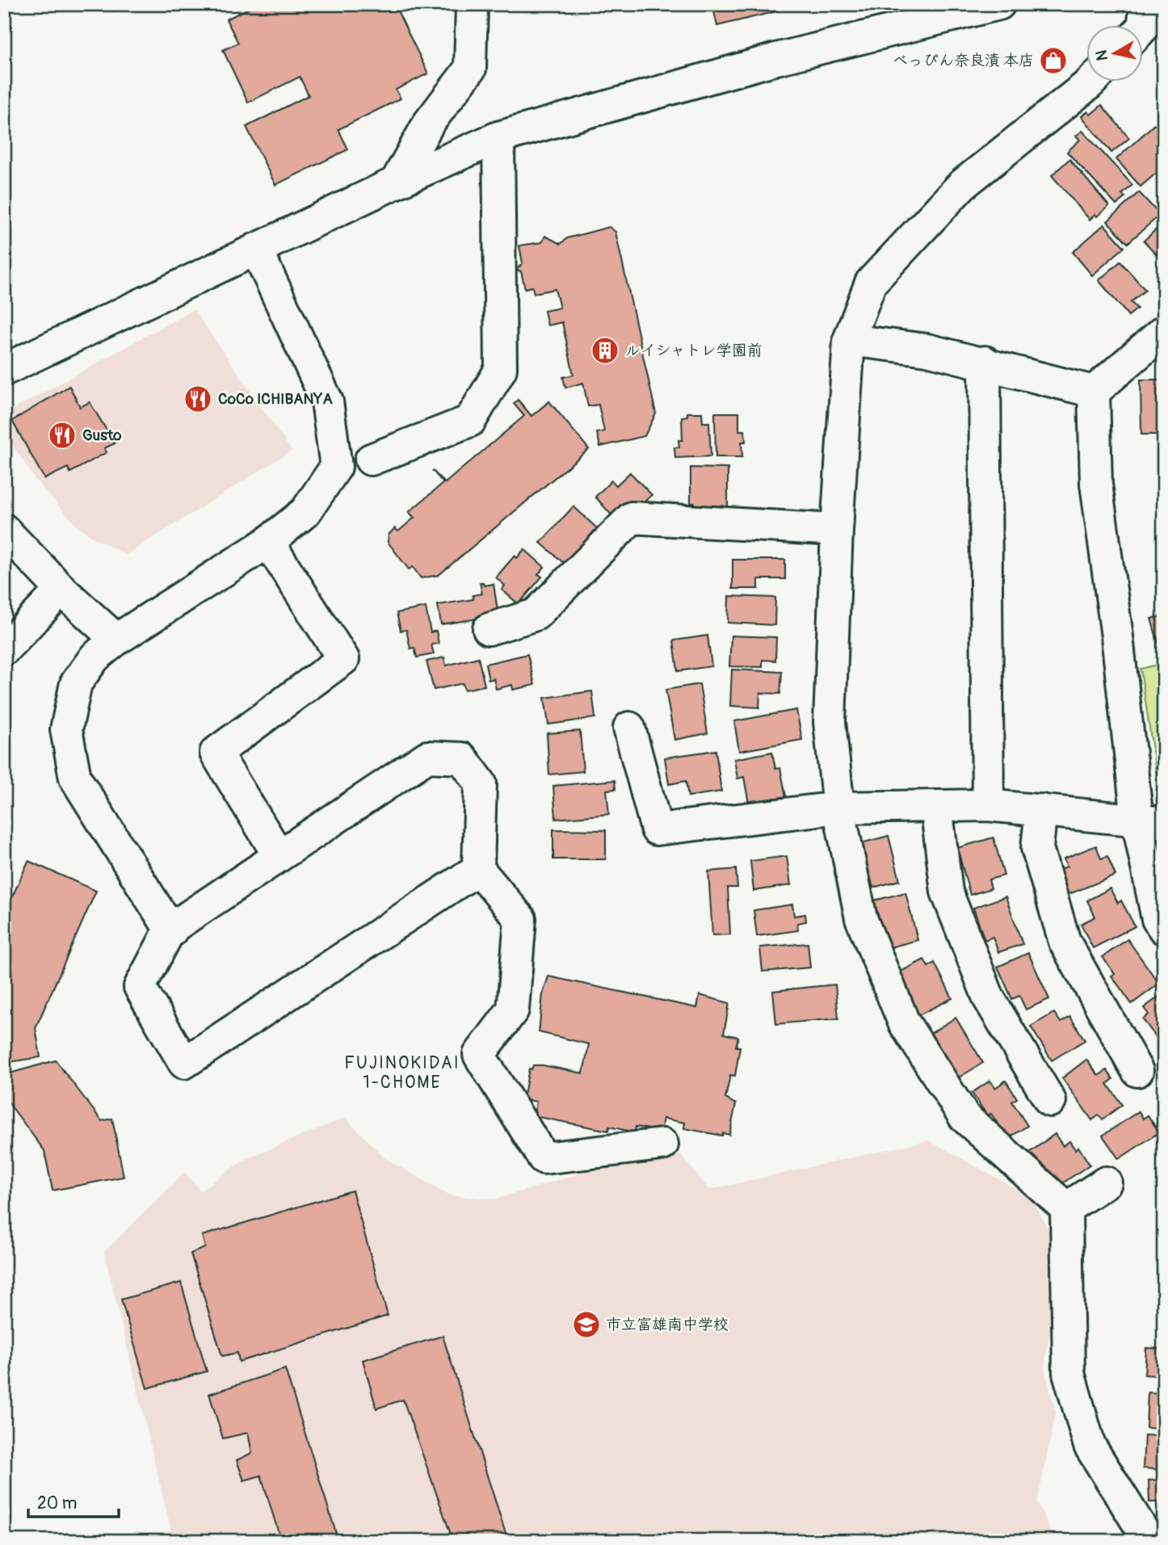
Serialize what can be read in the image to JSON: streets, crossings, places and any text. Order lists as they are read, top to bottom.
{
  "districts": ["FUJINOKIDAI 1-CHOME"],
  "places": {
    "shop": ["べっぴん奈良漬 本店"],
    "building": ["ルイシャトレ学園前"],
    "restaurant": ["CoCo ICHIBANYA", "Gusto"],
    "school or university": ["市立富雄南中学校"]
  },
  "scale_bar": "20 m",
  "north": "left"
}
